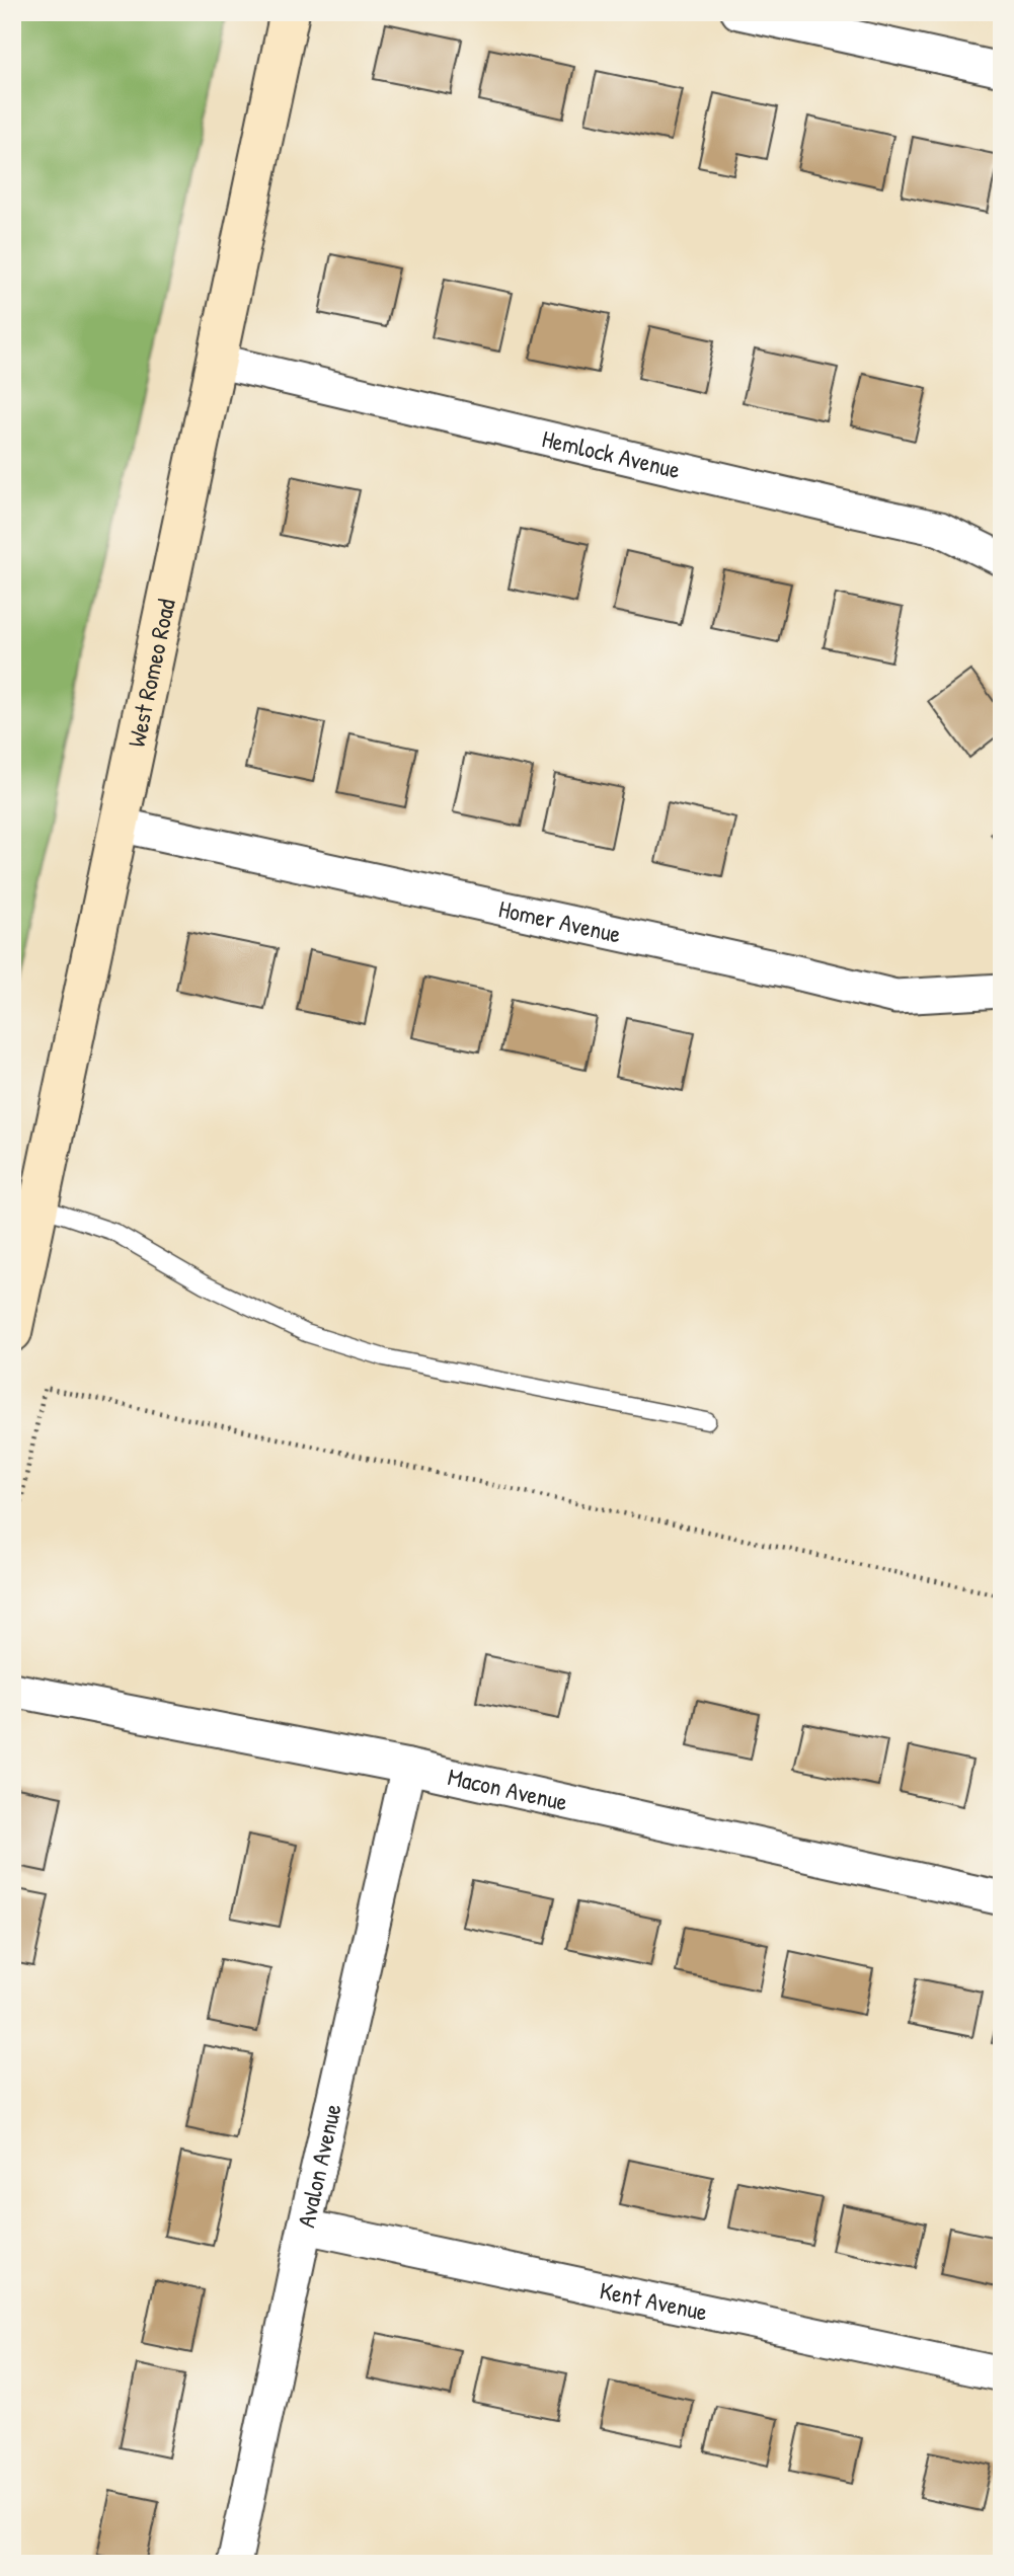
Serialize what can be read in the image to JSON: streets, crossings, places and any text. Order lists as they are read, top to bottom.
{
  "streets": {
    "main road": ["West Romeo Road"],
    "street": [
      "Hemlock Avenue",
      "Homer Avenue",
      "Macon Avenue",
      "Avalon Avenue",
      "Kent Avenue"
    ]
  },
  "crossings": [
    ["Hemlock Avenue", "West Romeo Road"],
    ["West Romeo Road", "Homer Avenue"],
    ["Macon Avenue", "Avalon Avenue"],
    ["Avalon Avenue", "Kent Avenue"]
  ]
}
